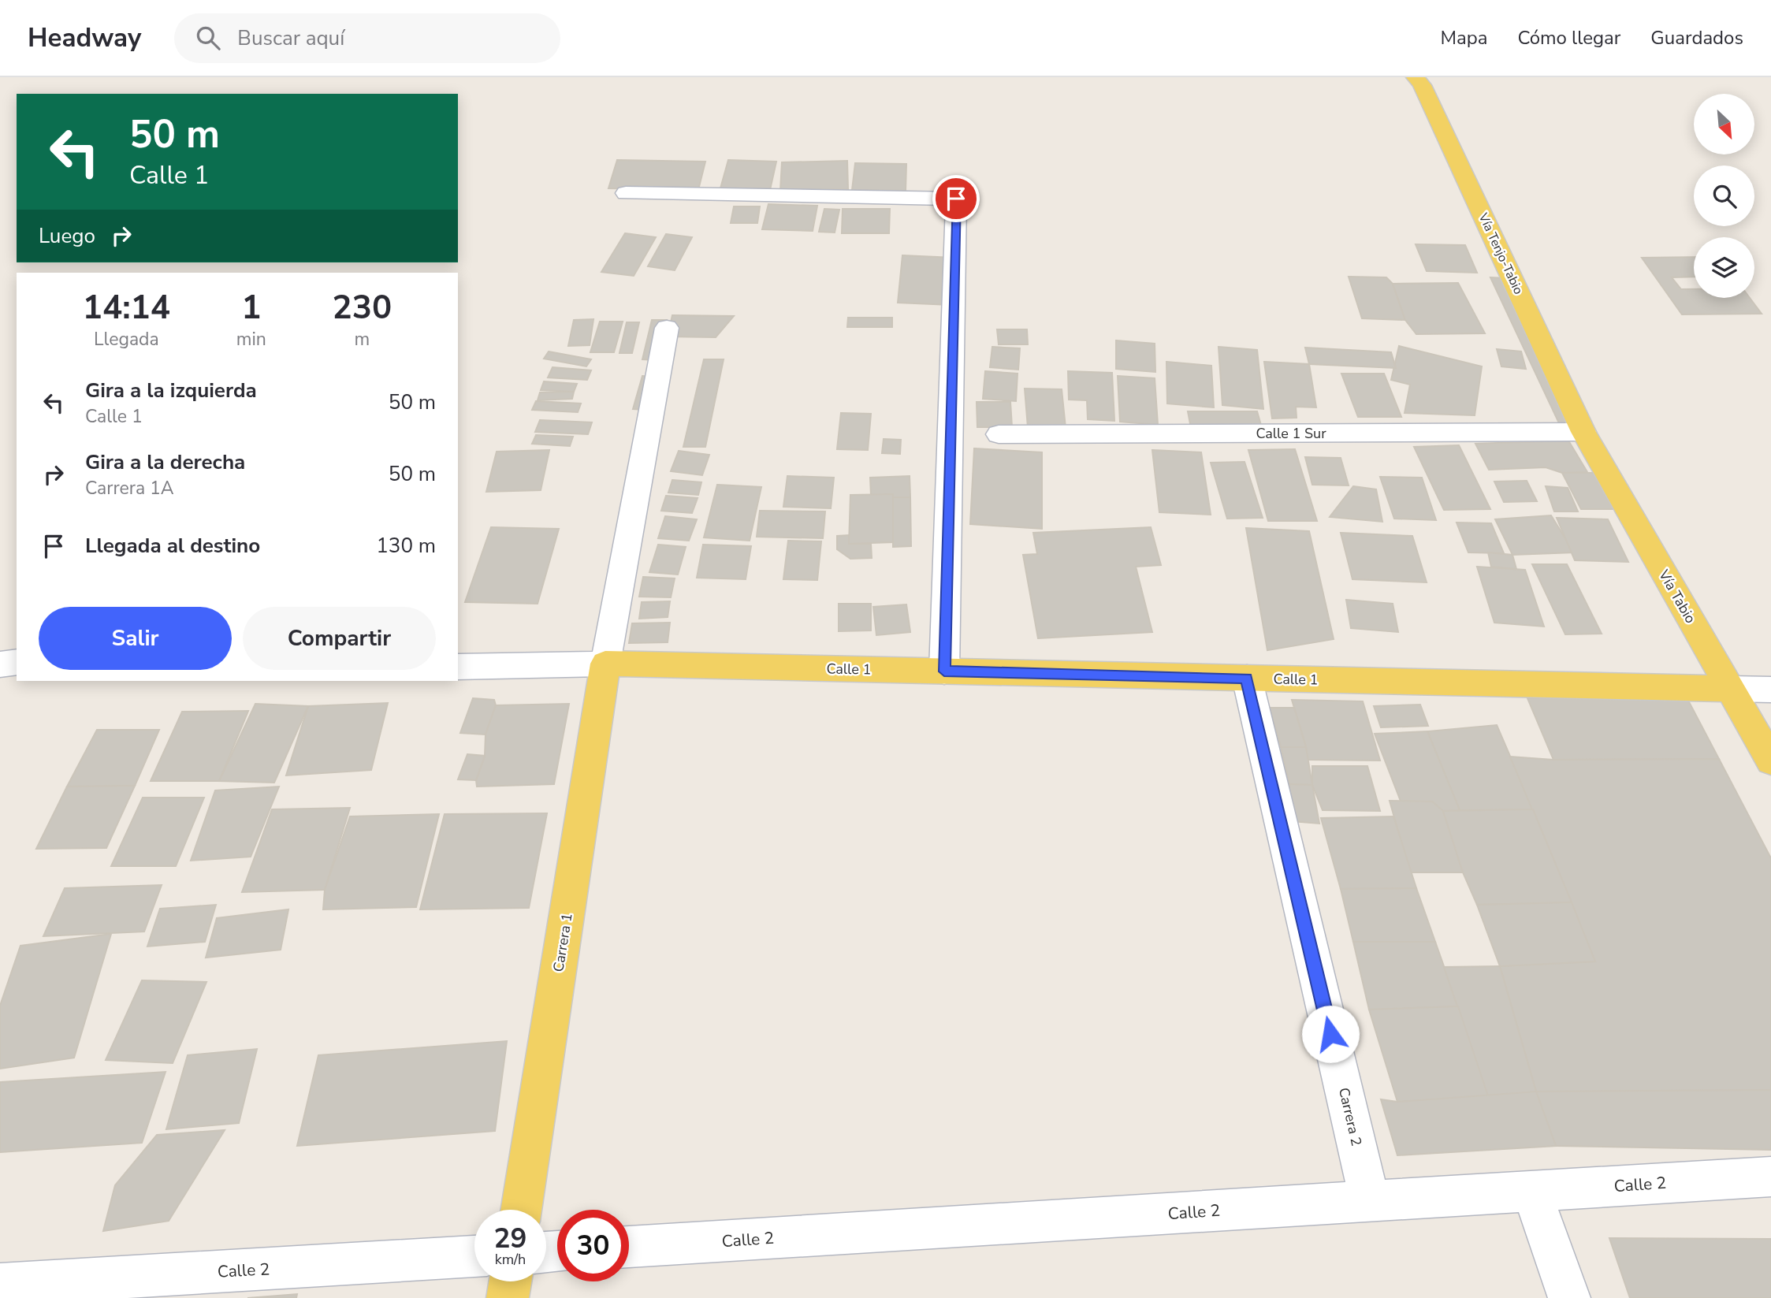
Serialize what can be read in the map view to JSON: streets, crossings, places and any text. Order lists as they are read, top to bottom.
{
  "streets": {
    "main road": [
      "Vía Tenjo-Tabio",
      "Vía Tabio",
      "Calle 1",
      "Carrera 1"
    ],
    "street": ["Calle 1 Sur", "Carrera 2", "Calle 2"]
  },
  "crossings": [
    ["Vía Tenjo-Tabio", "Calle 1 Sur"],
    ["Vía Tenjo-Tabio", "Vía Tabio"],
    ["Calle 1 Sur", "Vía Tabio"],
    ["Vía Tabio", "Calle 1"],
    ["Calle 1", "Carrera 1"],
    ["Calle 1", "Carrera 2"],
    ["Carrera 2", "Calle 2"]
  ],
  "north": "bottom right",
  "page": {
    "header": "Headway",
    "search": "Buscar aquí",
    "nav": ["Mapa", "Cómo llegar", "Guardados"],
    "turn": ["50 m", "Calle 1"],
    "then": "Luego",
    "eta": [
      "14:14",
      "Llegada",
      "1",
      "min",
      "230",
      "m"
    ],
    "list": [
      {
        "name": "Gira a la izquierda",
        "note": "Calle 1",
        "value": "50 m"
      },
      {
        "name": "Gira a la derecha",
        "note": "Carrera 1A",
        "value": "50 m"
      },
      {
        "name": "Llegada al destino",
        "value": "130 m"
      }
    ],
    "buttons": ["Salir", "Compartir"],
    "speed": "29 km/h",
    "limit": "30"
  }
}
